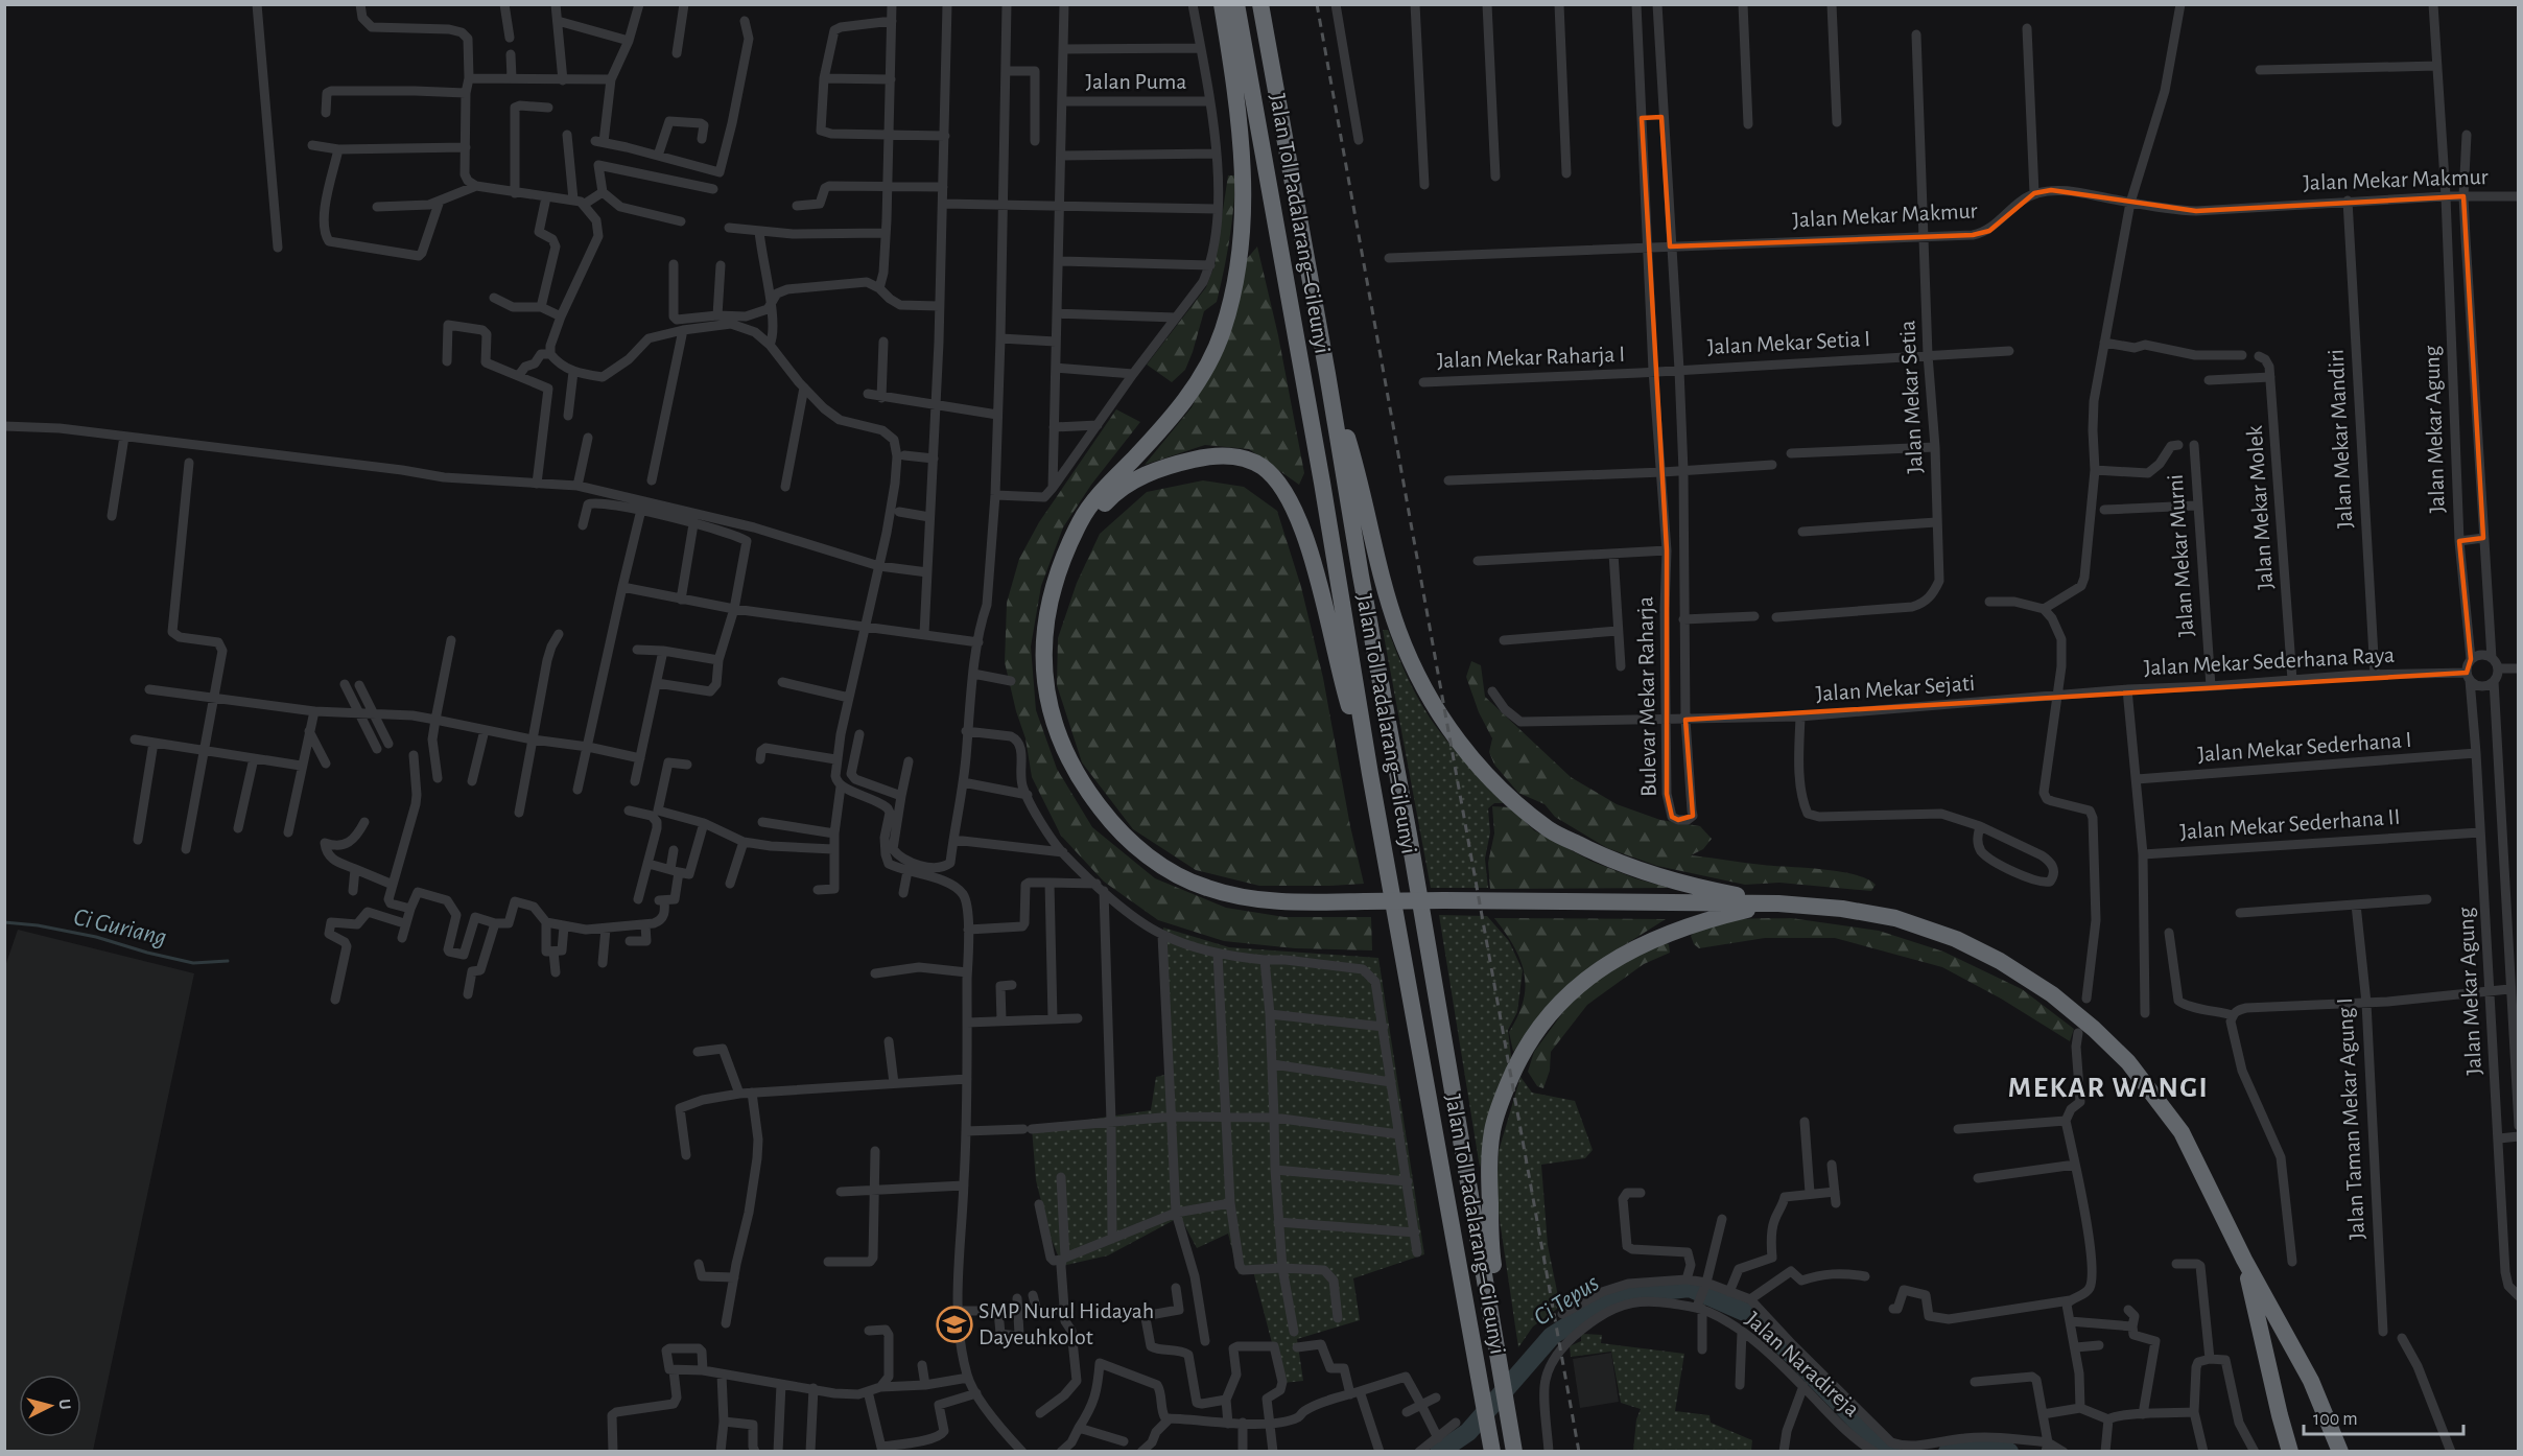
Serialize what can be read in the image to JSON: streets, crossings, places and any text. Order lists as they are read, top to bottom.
{
  "streets": {
    "highway": ["Jalan Tol Padalarang–Cileunyi"],
    "street": [
      "Jalan Puma",
      "Jalan Mekar Makmur",
      "Jalan Mekar Setia I",
      "Jalan Mekar Raharja I",
      "Jalan Mekar Setia",
      "Jalan Mekar Agung",
      "Jalan Mekar Mandiri",
      "Jalan Mekar Molek",
      "Jalan Mekar Murni",
      "Jalan Mekar Sederhana Raya",
      "Jalan Mekar Sejati",
      "Bulevar Mekar Raharja",
      "Jalan Mekar Sederhana I",
      "Jalan Mekar Sederhana II",
      "Jalan Taman Mekar Agung I",
      "Jalan Naradireja"
    ]
  },
  "crossings": [
    ["Jalan Mekar Makmur", "Jalan Mekar Setia"],
    ["Jalan Mekar Makmur", "Jalan Mekar Agung"],
    ["Jalan Mekar Makmur", "Jalan Mekar Mandiri"],
    ["Jalan Mekar Makmur", "Bulevar Mekar Raharja"],
    ["Jalan Mekar Setia I", "Jalan Mekar Raharja I"],
    ["Jalan Mekar Setia I", "Jalan Mekar Setia"],
    ["Jalan Mekar Setia I", "Bulevar Mekar Raharja"],
    ["Jalan Mekar Agung", "Jalan Mekar Sederhana Raya"],
    ["Jalan Mekar Agung", "Jalan Mekar Sederhana I"],
    ["Jalan Mekar Agung", "Jalan Mekar Sederhana II"],
    ["Jalan Mekar Mandiri", "Jalan Mekar Sederhana Raya"],
    ["Jalan Mekar Molek", "Jalan Mekar Sederhana Raya"],
    ["Jalan Mekar Murni", "Jalan Mekar Sederhana Raya"],
    ["Jalan Mekar Sederhana Raya", "Jalan Mekar Sejati"],
    ["Jalan Mekar Sederhana Raya", "Jalan Mekar Sederhana I"],
    ["Jalan Mekar Sederhana Raya", "Jalan Mekar Sederhana II"],
    ["Jalan Mekar Sejati", "Bulevar Mekar Raharja"]
  ],
  "districts": ["MEKAR WANGI"],
  "water": ["Ci Guriang", "Ci Tepus"],
  "places": {
    "school or university": ["SMP Nurul Hidayah Dayeuhkolot"]
  },
  "scale_bar": "100 m",
  "north": "right"
}
